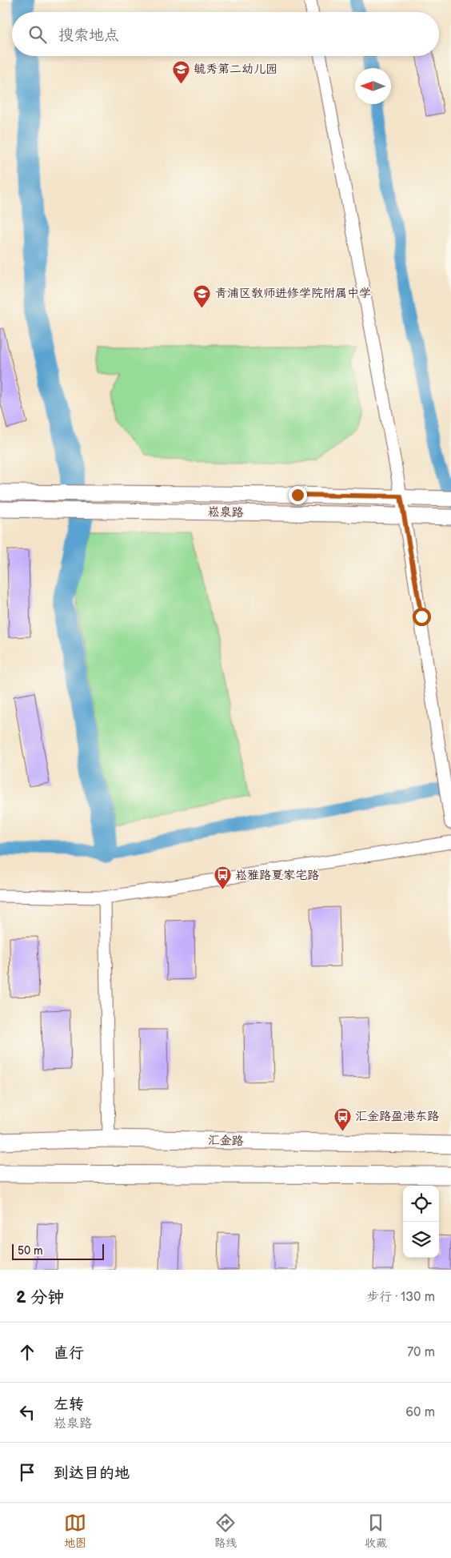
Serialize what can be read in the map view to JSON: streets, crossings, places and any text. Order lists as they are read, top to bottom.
{
  "streets": {
    "main road": ["汇金路"],
    "street": ["崧泉路"]
  },
  "places": {
    "school or university": ["毓秀第二幼儿园", "青浦区教师进修学院附属中学"],
    "bus stop": ["崧雅路夏家宅路", "汇金路盈港东路"]
  },
  "scale_bar": "50 m",
  "north": "left",
  "page": {
    "search": "搜索地点",
    "scale": "50 m",
    "heading": ["2 分钟", "步行 · 130 m"],
    "list": [
      ["直行", "70 m"],
      ["左转", "崧泉路", "60 m"],
      "到达目的地"
    ],
    "nav": ["地图", "路线", "收藏"]
  }
}
